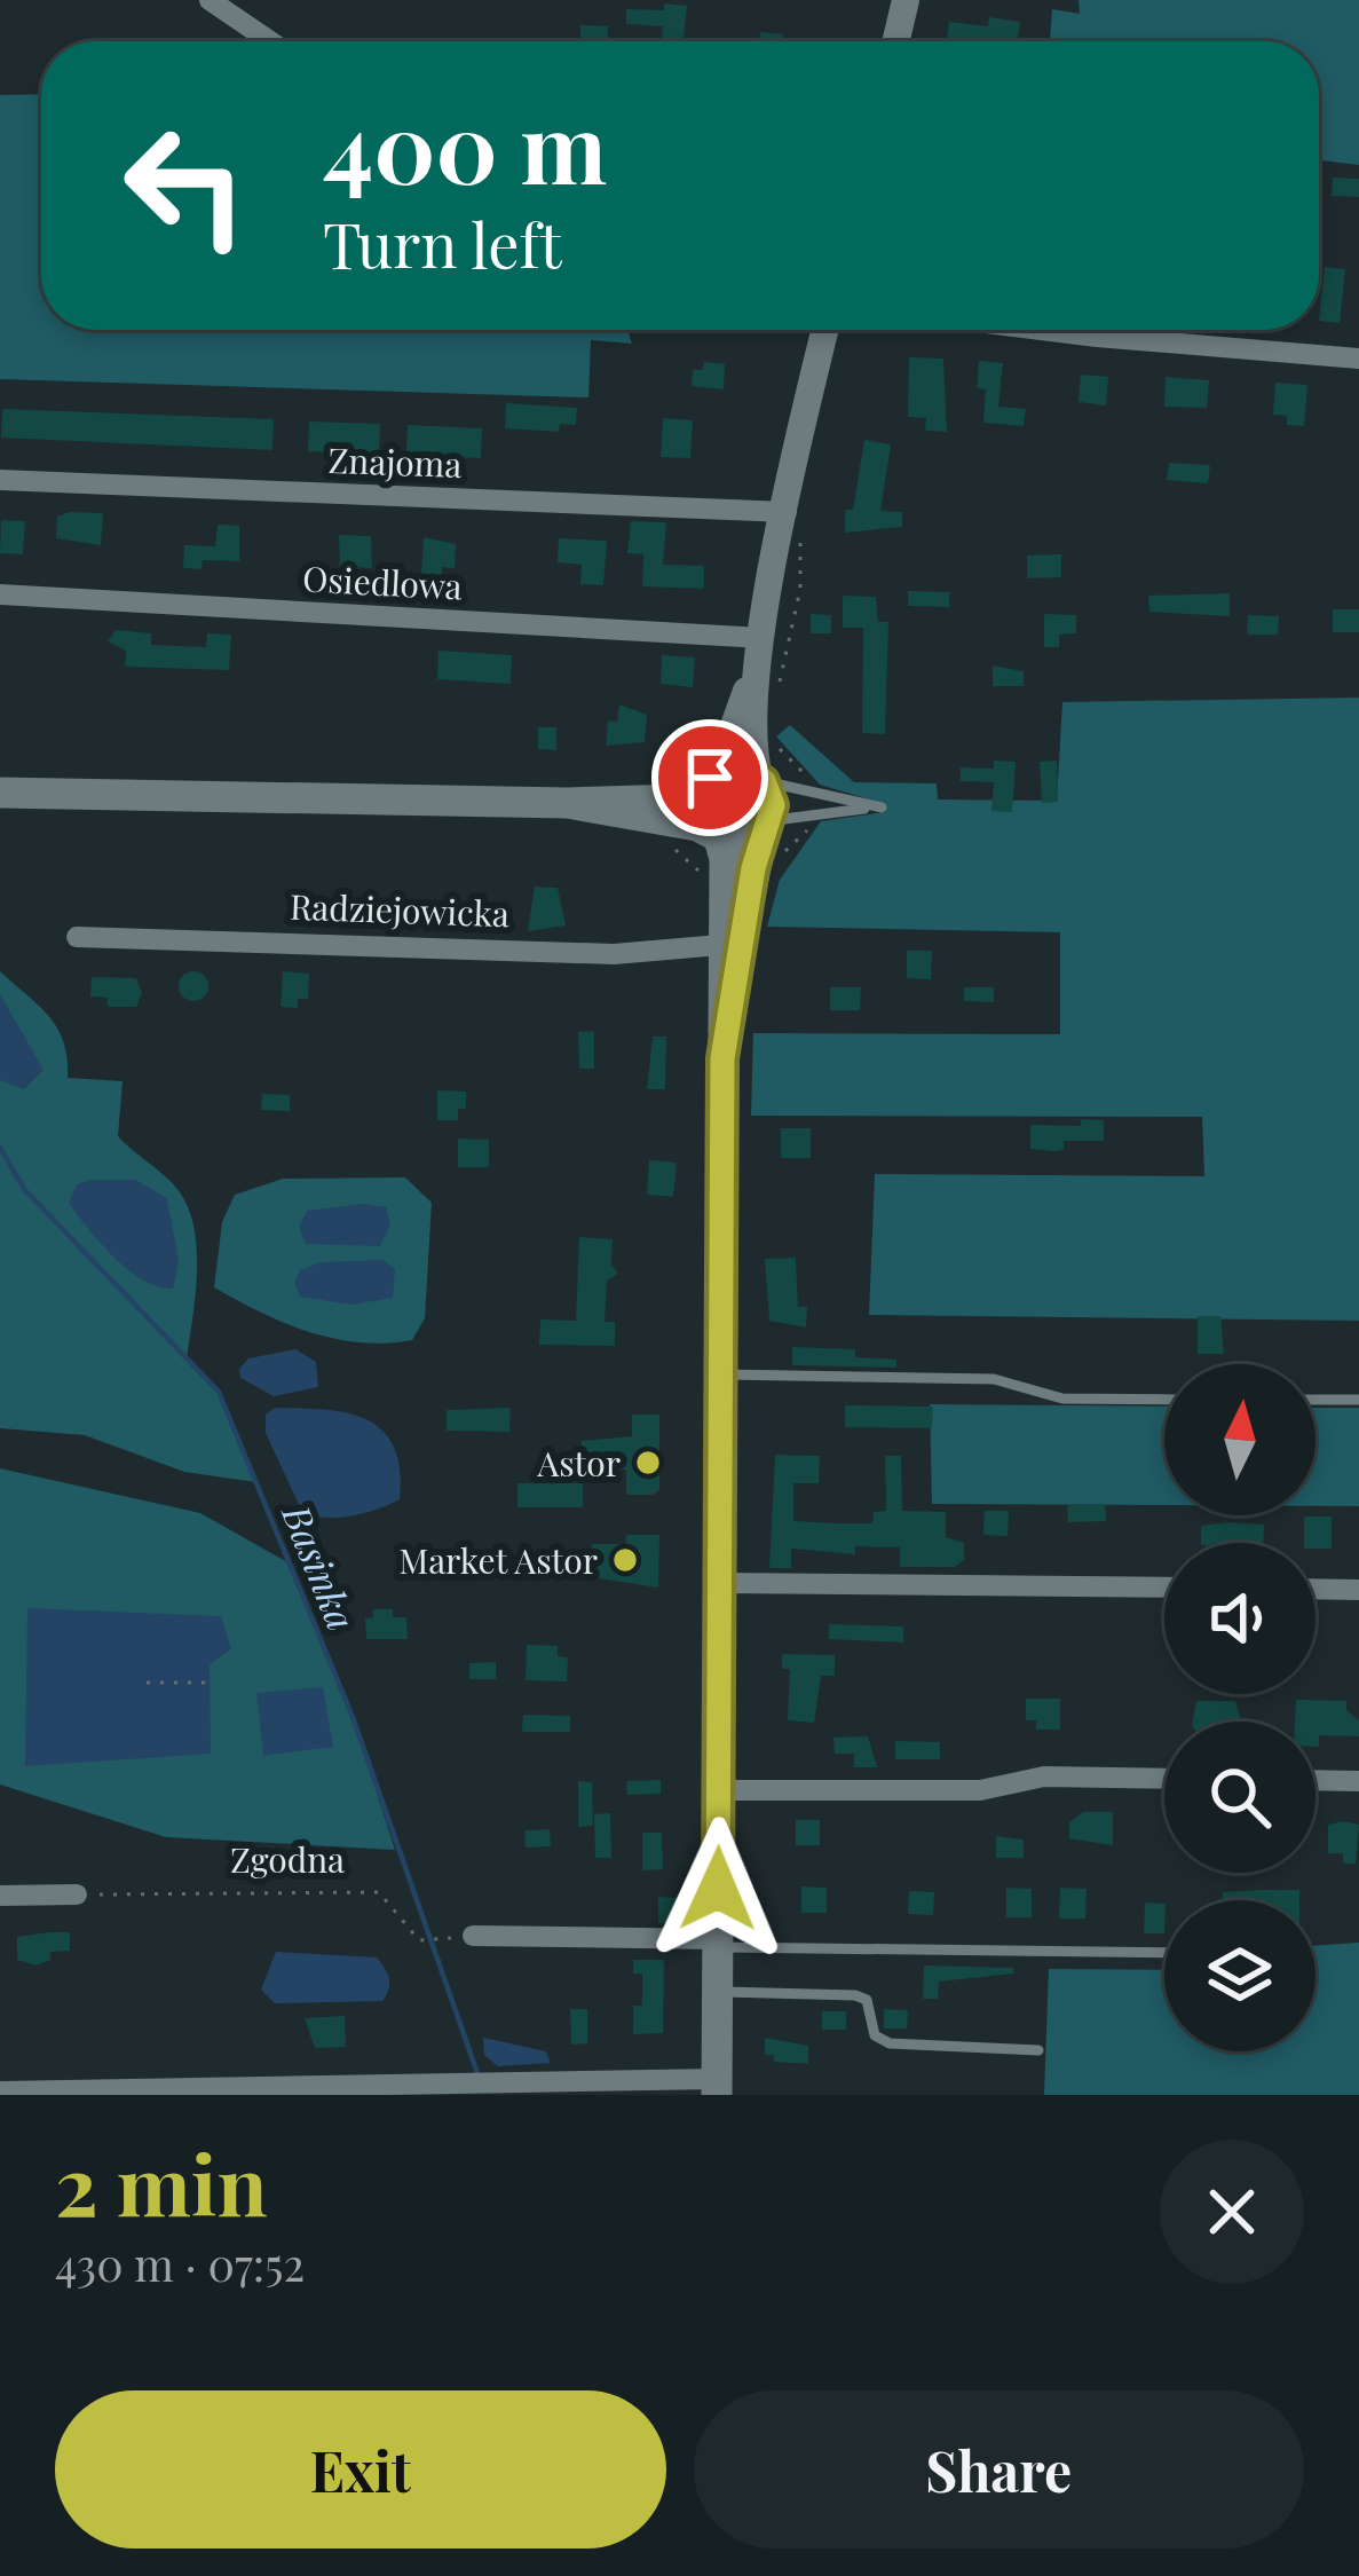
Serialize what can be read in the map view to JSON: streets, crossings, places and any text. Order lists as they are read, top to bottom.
{
  "streets": {
    "street": ["Znajoma", "Osiedlowa", "Radziejowicka"],
    "path": ["Zgodna"]
  },
  "water": ["Basinka"],
  "places": ["Astor", "Market Astor"],
  "north": "top",
  "page": {
    "turn": ["400 m", "Turn left"],
    "heading": ["2 min", "430 m · 07:52"],
    "buttons": ["Exit", "Share"]
  }
}
